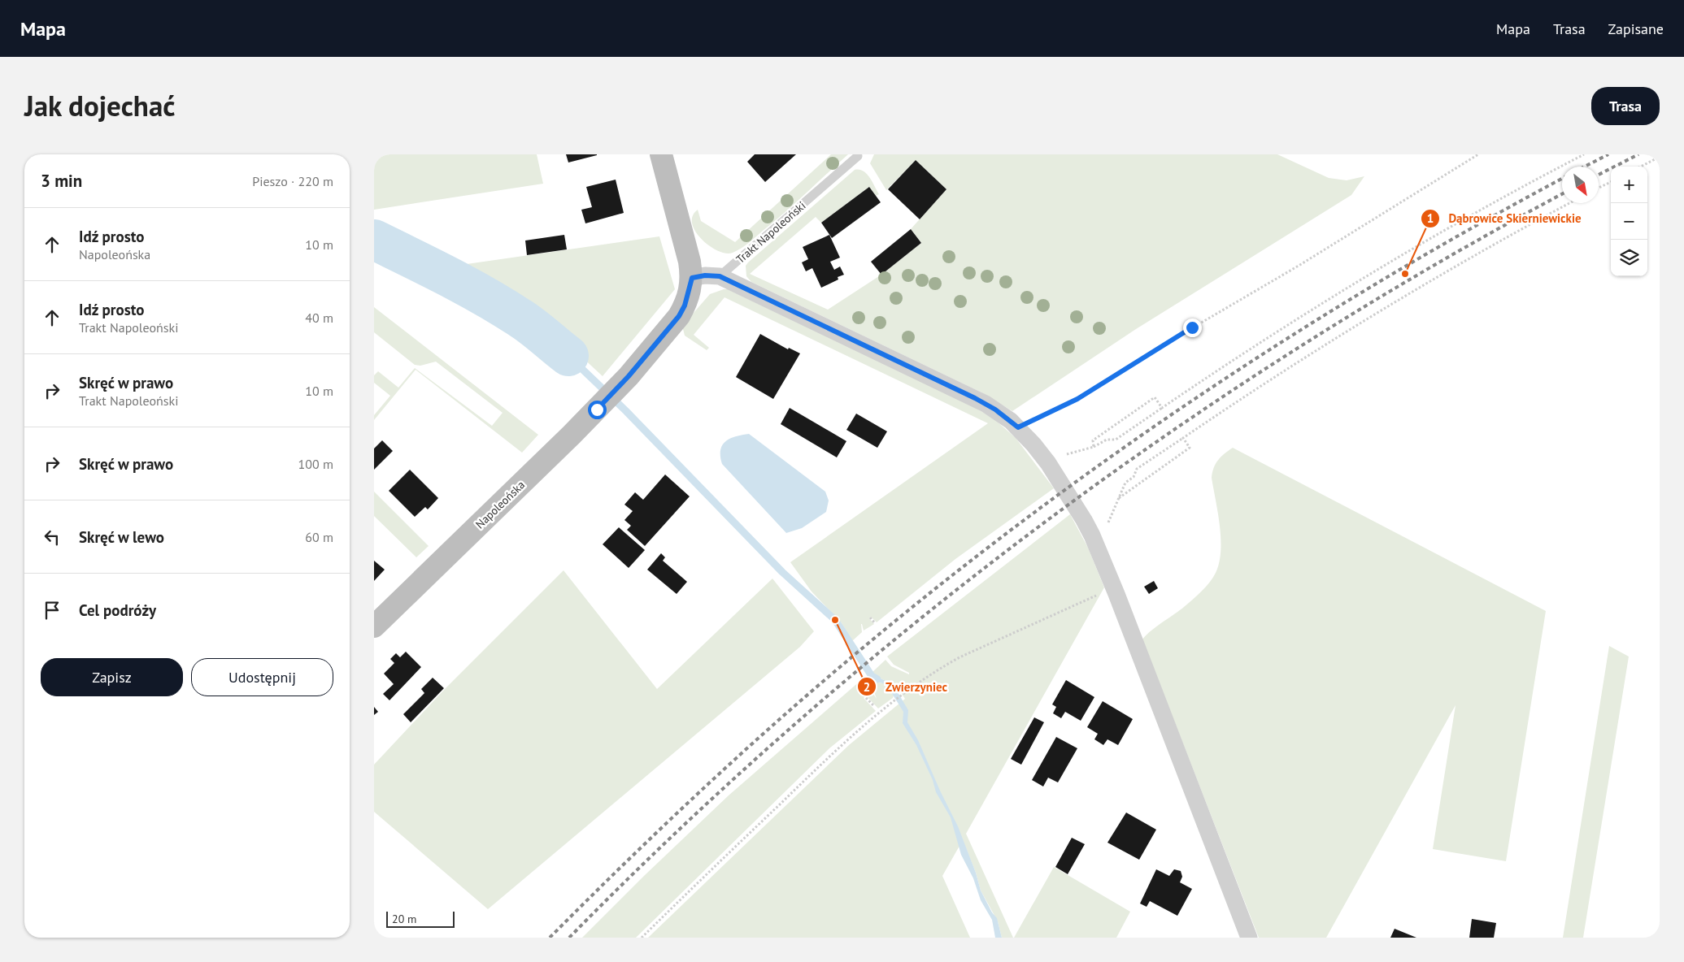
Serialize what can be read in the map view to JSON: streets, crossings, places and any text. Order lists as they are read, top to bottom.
{
  "streets": {
    "street": ["Napoleońska"],
    "lane": ["Trakt Napoleoński"]
  },
  "places": ["Dąbrowice Skierniewickie", "Zwierzyniec"],
  "scale_bar": "20 m",
  "north": "bottom right",
  "page": {
    "header": "Mapa",
    "nav": ["Mapa", "Trasa", "Zapisane"],
    "title": "Jak dojechać",
    "buttons": [
      "Trasa",
      ["Zapisz", "Udostępnij"]
    ],
    "heading": ["3 min", "Pieszo · 220 m"],
    "map_buttons": ["+", "−"],
    "list": [
      ["Idź prosto", "Napoleońska", "10 m"],
      ["Idź prosto", "Trakt Napoleoński", "40 m"],
      ["Skręć w prawo", "Trakt Napoleoński", "10 m"],
      ["Skręć w prawo", "100 m"],
      ["Skręć w lewo", "60 m"],
      "Cel podróży"
    ],
    "scale": "20 m"
  }
}
